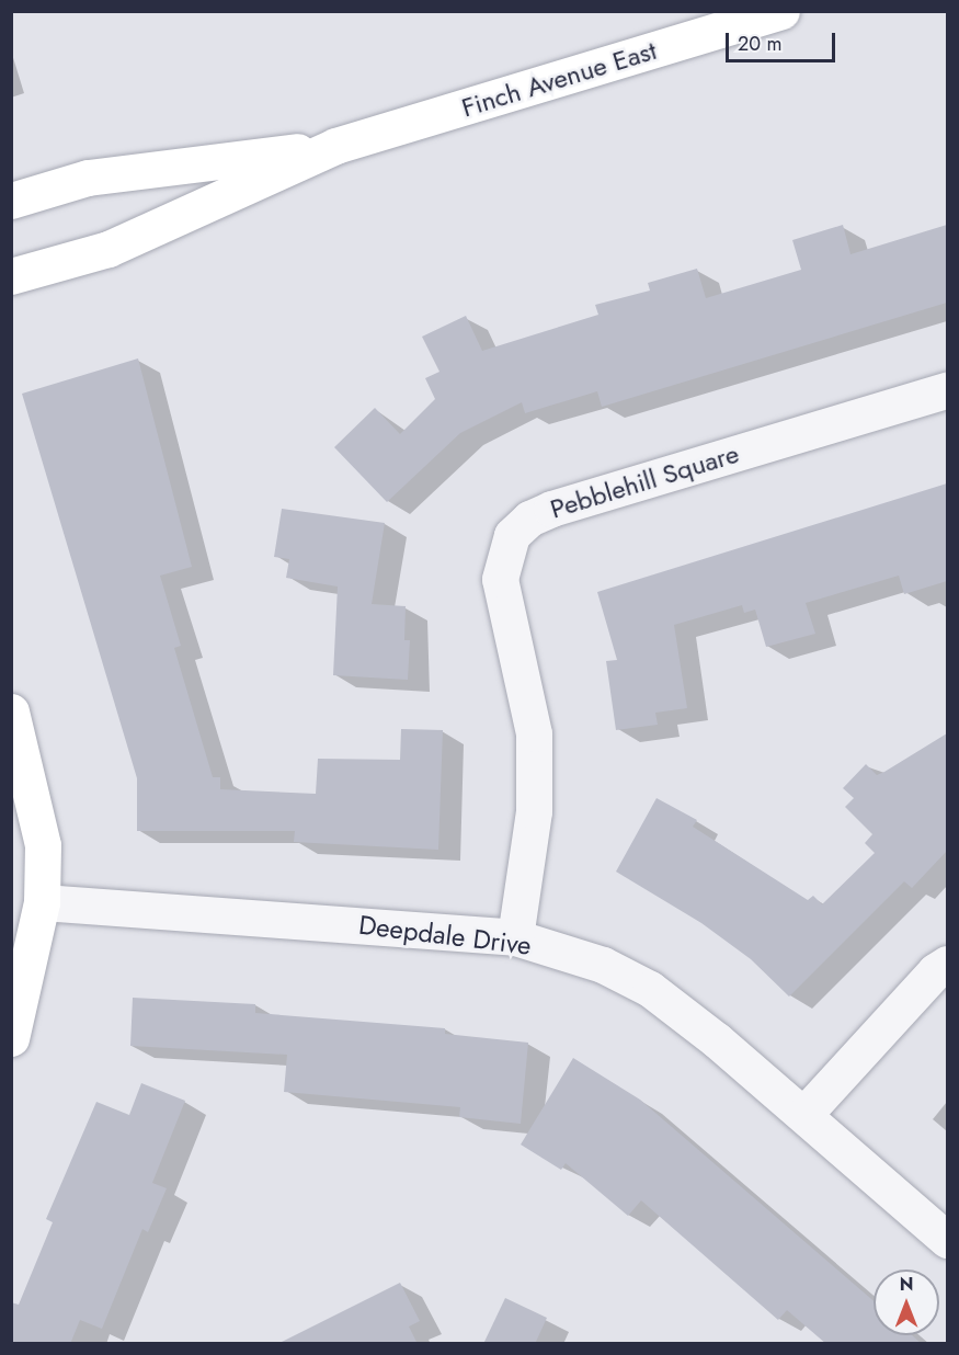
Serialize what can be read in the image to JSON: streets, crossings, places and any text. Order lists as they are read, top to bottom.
{
  "streets": {
    "main road": ["Finch Avenue East"],
    "street": ["Pebblehill Square", "Deepdale Drive"]
  },
  "crossings": [
    ["Pebblehill Square", "Deepdale Drive"]
  ],
  "scale_bar": "20 m",
  "north": "top"
}
